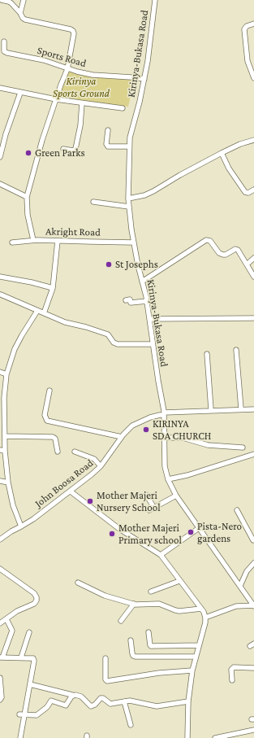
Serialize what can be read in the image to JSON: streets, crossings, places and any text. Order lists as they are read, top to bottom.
{
  "streets": {
    "street": [
      "Kirinya-Bukasa Road",
      "Sports Road",
      "Akright Road",
      "John Boosa Road"
    ]
  },
  "crossings": [
    ["Kirinya-Bukasa Road", "Sports Road"],
    ["Kirinya-Bukasa Road", "Akright Road"],
    ["Kirinya-Bukasa Road", "John Boosa Road"]
  ],
  "parks": ["Kirinya Sports Ground"],
  "places": [
    "Green Parks",
    "St Josephs",
    "KIRINYA SDA CHURCH",
    "Mother Majeri Nursery School",
    "Pista-Nero gardens",
    "Mother Majeri Primary school"
  ]
}
